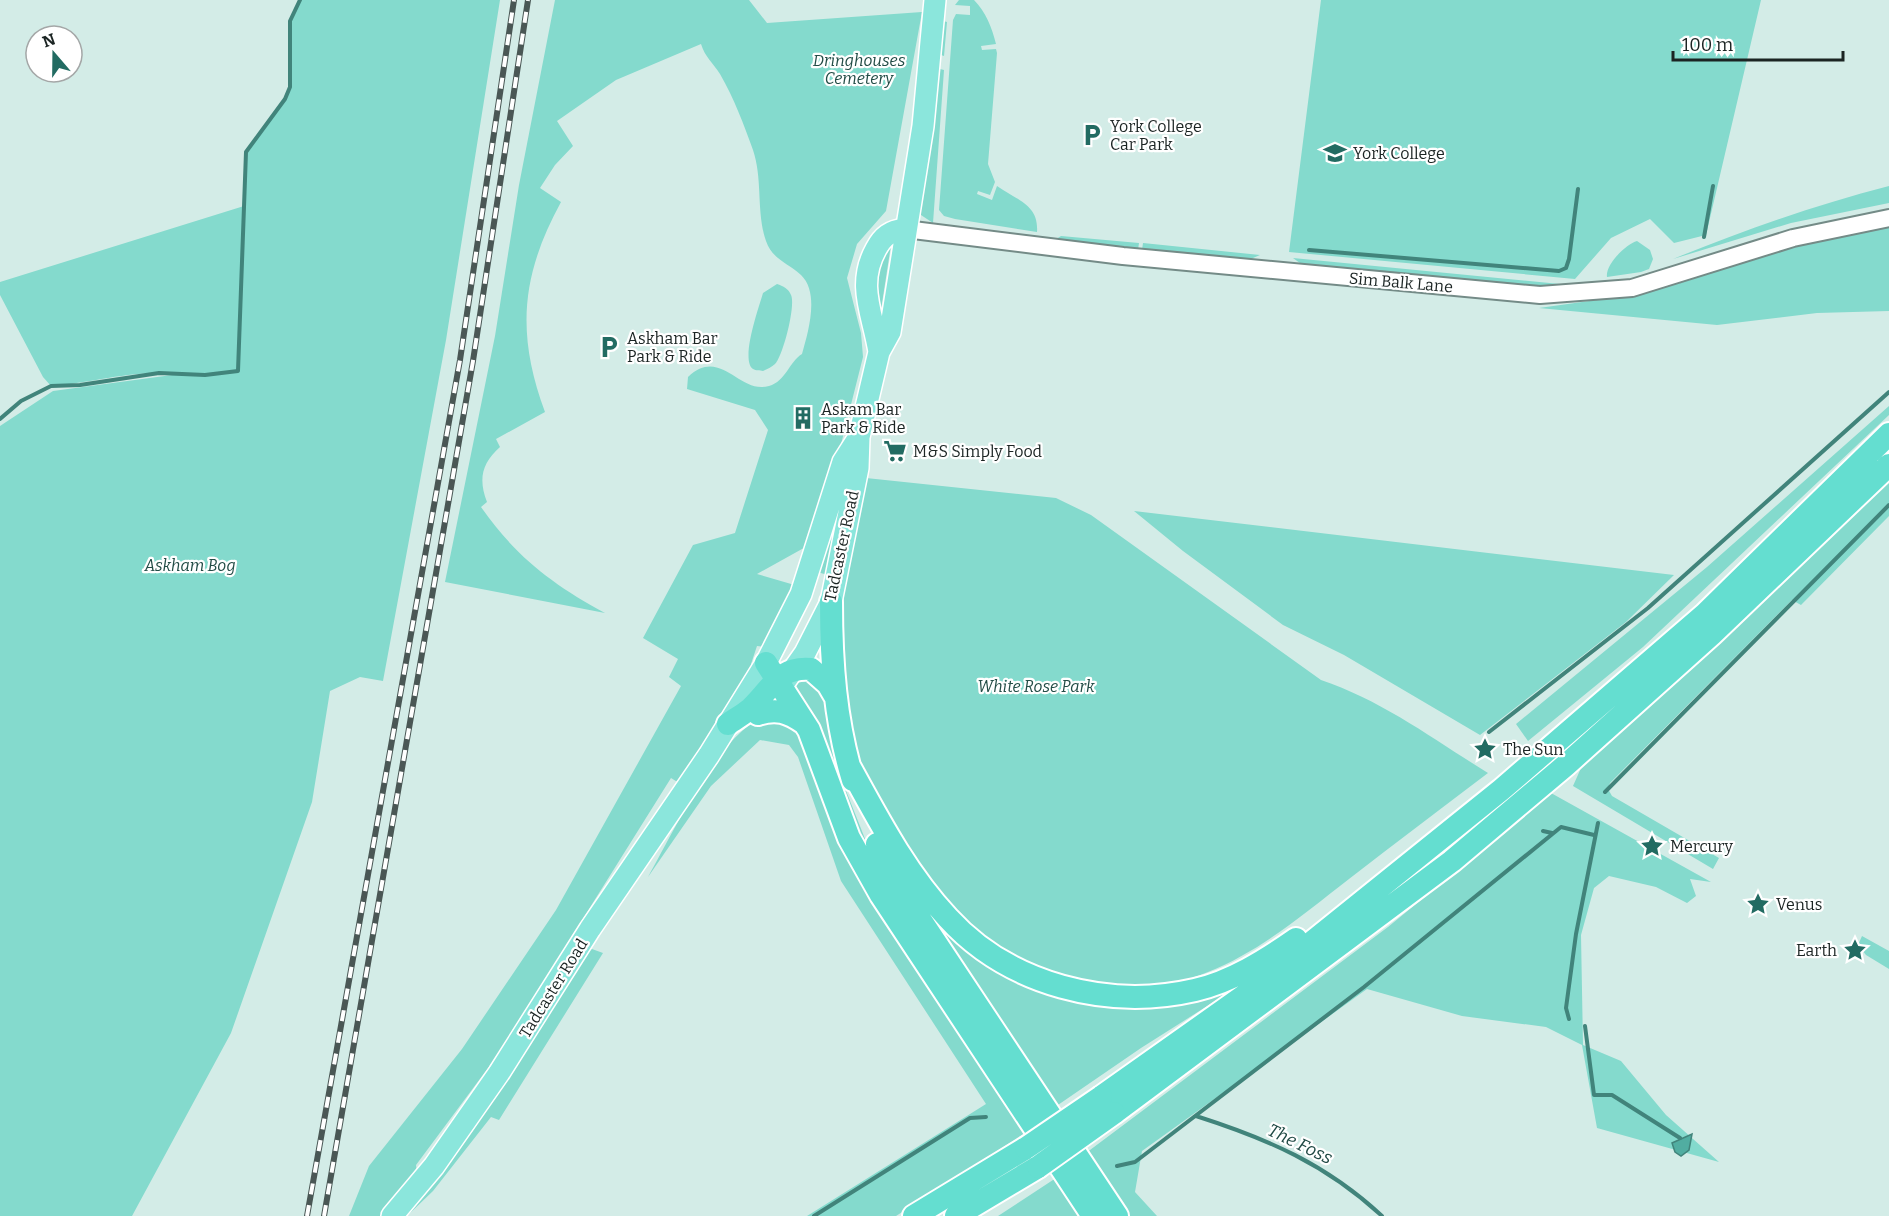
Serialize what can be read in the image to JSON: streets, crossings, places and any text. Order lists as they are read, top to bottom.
{
  "streets": {
    "main road": ["Tadcaster Road"],
    "street": ["Sim Balk Lane"]
  },
  "crossings": [
    ["Sim Balk Lane", "Tadcaster Road"]
  ],
  "water": ["The Foss"],
  "parks": ["Dringhouses Cemetery", "Askham Bog", "White Rose Park"],
  "places": {
    "parking": ["York College Car Park", "Askham Bar Park & Ride"],
    "school or university": ["York College"],
    "building": ["Askam Bar Park & Ride"],
    "supermarket": ["M&S Simply Food"],
    "place": [
      "The Sun",
      "Mercury",
      "Venus",
      "Earth"
    ]
  },
  "scale_bar": "100 m",
  "north": "top"
}
